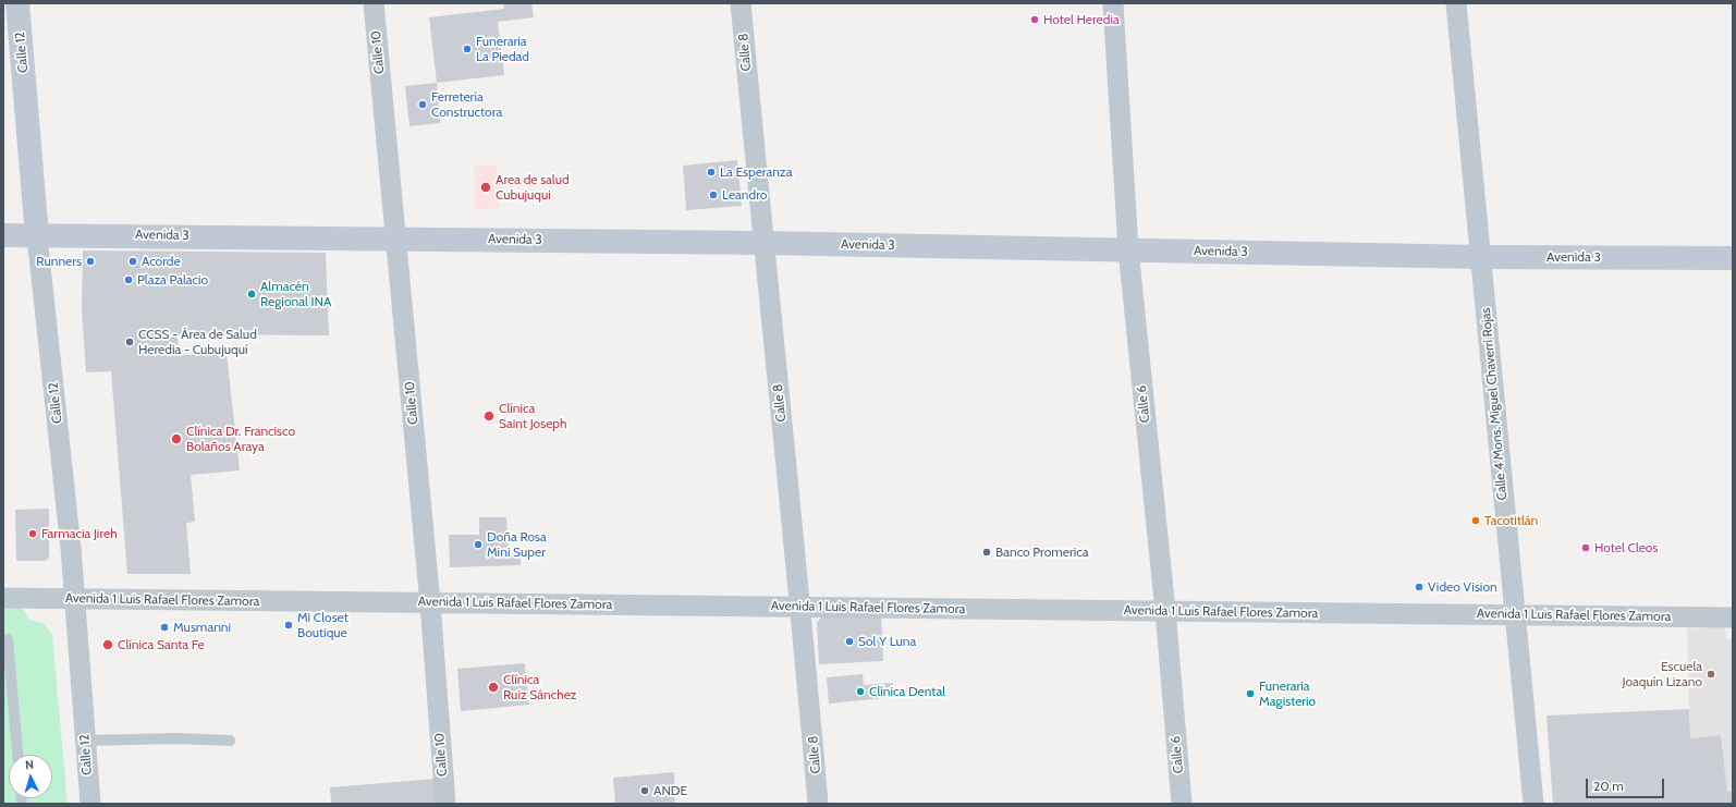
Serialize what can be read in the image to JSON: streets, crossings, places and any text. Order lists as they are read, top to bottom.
{
  "streets": {
    "street": [
      "Calle 12",
      "Calle 10",
      "Calle 8",
      "Avenida 3",
      "Calle 6",
      "Calle 4 Mons. Miguel Chaverri Rojas",
      "Avenida 1 Luis Rafael Flores Zamora"
    ]
  },
  "crossings": [
    ["Calle 12", "Avenida 3"],
    ["Calle 12", "Avenida 1 Luis Rafael Flores Zamora"],
    ["Calle 10", "Avenida 3"],
    ["Calle 10", "Avenida 1 Luis Rafael Flores Zamora"],
    ["Calle 8", "Avenida 3"],
    ["Calle 8", "Avenida 1 Luis Rafael Flores Zamora"],
    ["Avenida 3", "Calle 6"],
    ["Avenida 3", "Calle 4 Mons. Miguel Chaverri Rojas"],
    ["Calle 6", "Avenida 1 Luis Rafael Flores Zamora"],
    ["Calle 4 Mons. Miguel Chaverri Rojas", "Avenida 1 Luis Rafael Flores Zamora"]
  ],
  "places": [
    "Hotel Heredia",
    "Funeraria La Piedad",
    "Ferretería Constructora",
    "La Esperanza",
    "Area de salud Cubujuqui",
    "Leandro",
    "Runners",
    "Acorde",
    "Plaza Palacio",
    "Almacén Regional INA",
    "CCSS - Área de Salud Heredia - Cubujuquí",
    "Clínica Saint Joseph",
    "Clínica Dr. Francisco Bolaños Araya",
    "Tacotitlán",
    "Farmacia Jireh",
    "Doña Rosa Mini Super",
    "Hotel Cleos",
    "Banco Promerica",
    "Video Vision",
    "Mi Closet Boutique",
    "Musmanni",
    "Sol Y Luna",
    "Clínica Santa Fe",
    "Escuela Joaquín Lizano",
    "Clínica Ruiz Sánchez",
    "Clínica Dental",
    "Funeraria Magisterio",
    "ANDE"
  ],
  "scale_bar": "20 m",
  "north": "top"
}
